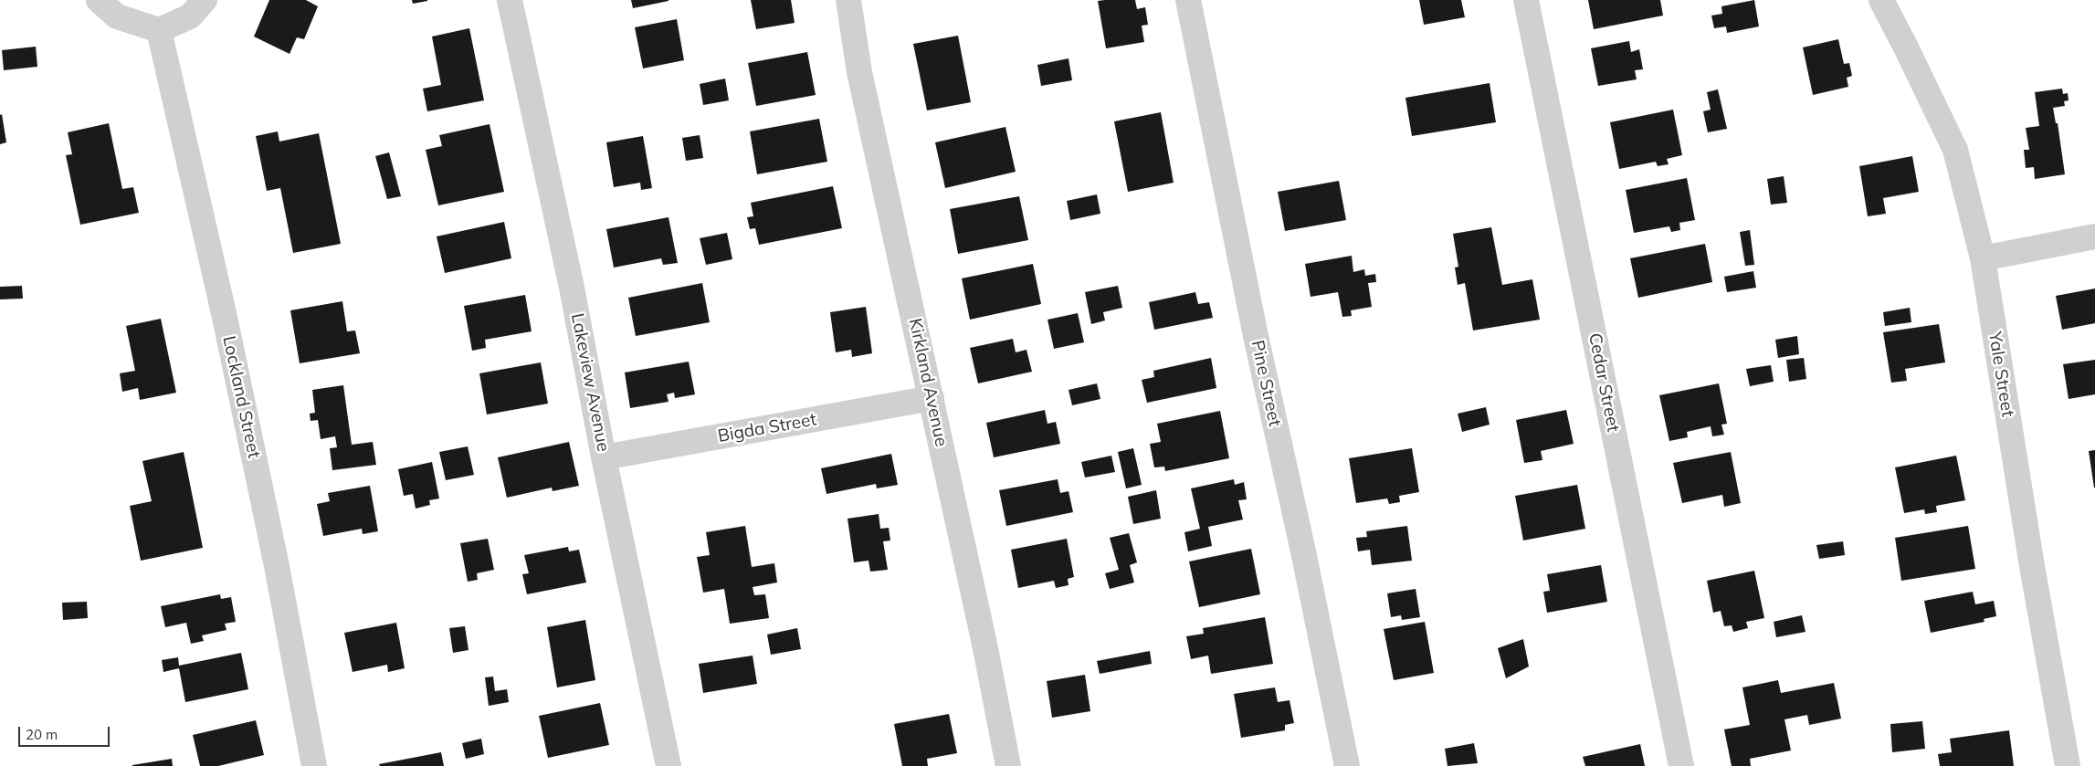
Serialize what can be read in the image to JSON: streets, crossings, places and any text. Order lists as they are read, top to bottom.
{
  "streets": {
    "street": [
      "Yale Street",
      "Lakeview Avenue",
      "Kirkland Avenue",
      "Cedar Street",
      "Pine Street",
      "Lockland Street",
      "Bigda Street"
    ]
  },
  "crossings": [
    ["Lakeview Avenue", "Bigda Street"],
    ["Kirkland Avenue", "Bigda Street"]
  ],
  "scale_bar": "20 m"
}
